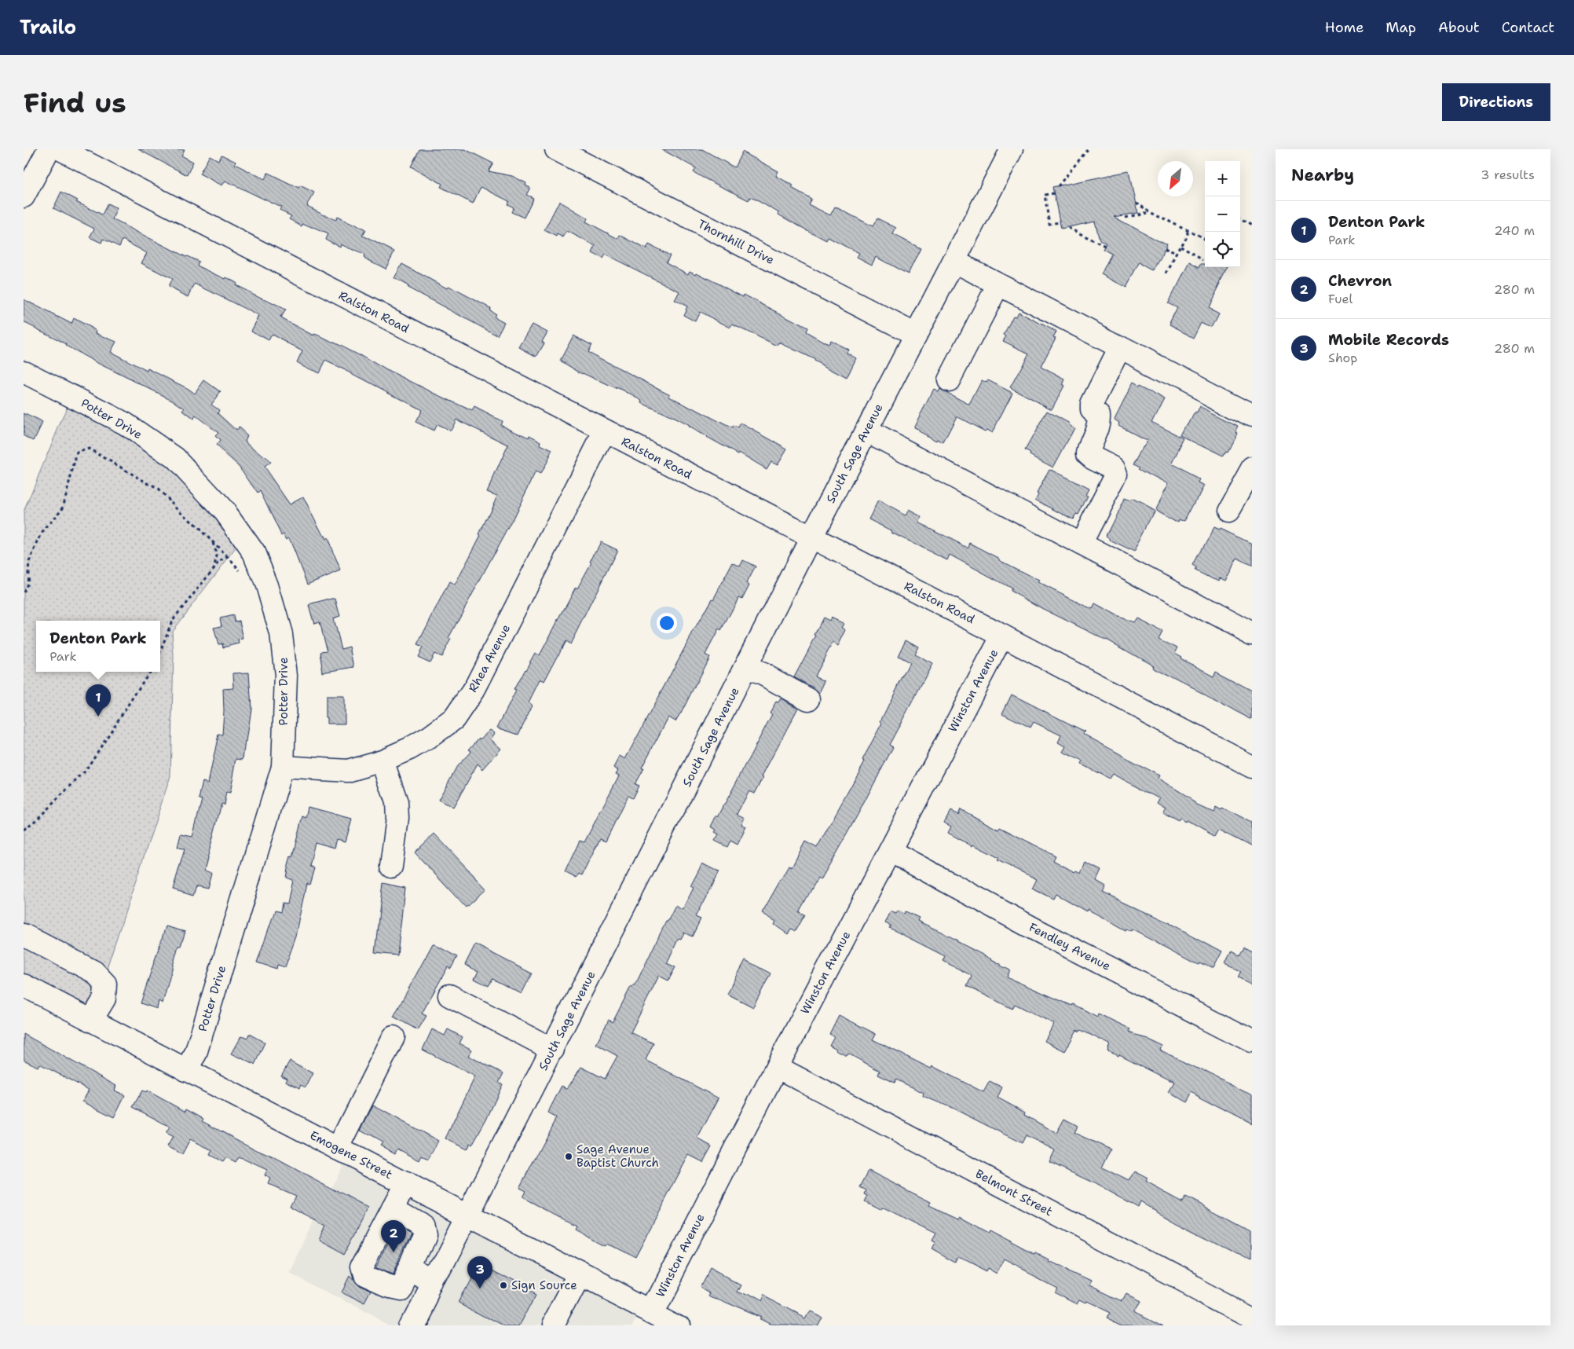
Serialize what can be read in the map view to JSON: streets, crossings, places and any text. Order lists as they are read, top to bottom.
{
  "streets": {
    "street": [
      "Thornhill Drive",
      "Ralston Road",
      "Potter Drive",
      "South Sage Avenue",
      "Rhea Avenue",
      "Winston Avenue",
      "Fendley Avenue",
      "Emogene Street",
      "Belmont Street"
    ]
  },
  "crossings": [
    ["Thornhill Drive", "South Sage Avenue"],
    ["Ralston Road", "South Sage Avenue"],
    ["Ralston Road", "Rhea Avenue"],
    ["Ralston Road", "Winston Avenue"],
    ["Potter Drive", "Rhea Avenue"],
    ["Potter Drive", "Emogene Street"],
    ["South Sage Avenue", "Emogene Street"],
    ["Winston Avenue", "Fendley Avenue"],
    ["Winston Avenue", "Emogene Street"],
    ["Winston Avenue", "Belmont Street"]
  ],
  "places": ["Sage Avenue Baptist Church", "Sign Source"],
  "north": "bottom left",
  "page": {
    "header": "Trailo",
    "nav": [
      "Home",
      "Map",
      "About",
      "Contact"
    ],
    "buttons": "Directions",
    "title": "Find us",
    "heading": ["Nearby", "3 results"],
    "map_buttons": ["+", "−"],
    "list": [
      {
        "mark": "1",
        "name": "Denton Park",
        "note": "Park",
        "value": "240 m"
      },
      {
        "mark": "2",
        "name": "Chevron",
        "note": "Fuel",
        "value": "280 m"
      },
      {
        "mark": "3",
        "name": "Mobile Records",
        "note": "Shop",
        "value": "280 m"
      }
    ],
    "popup": ["Denton Park", "Park"],
    "pins": ["1", "2", "3"]
  }
}
